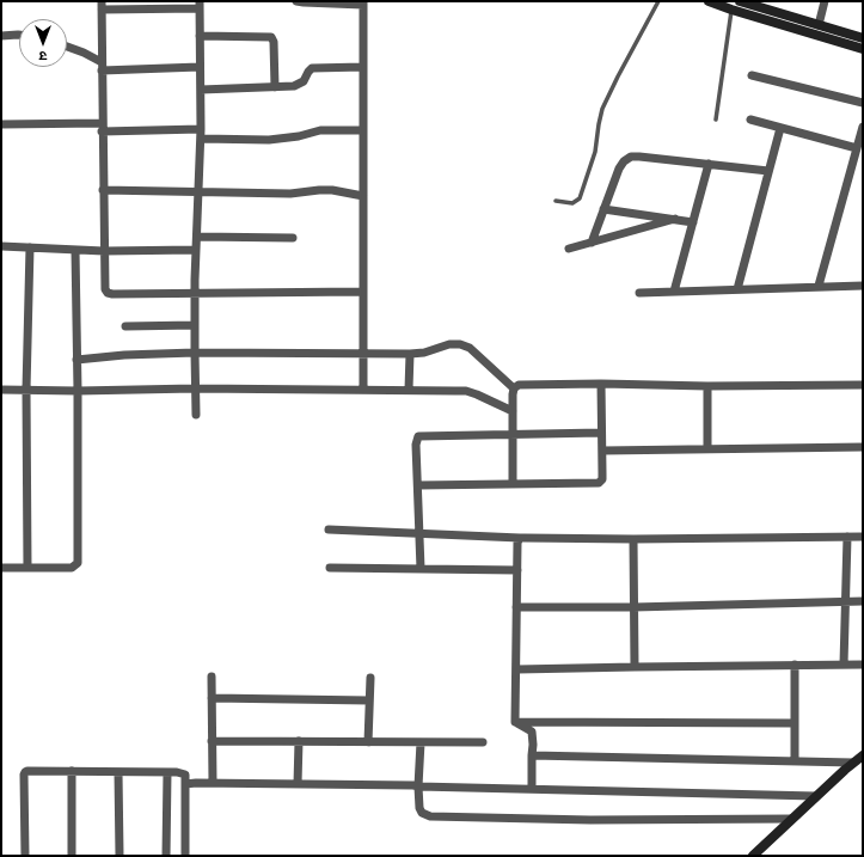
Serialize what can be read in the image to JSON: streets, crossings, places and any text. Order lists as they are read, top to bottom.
{
  "north": "bottom"
}
